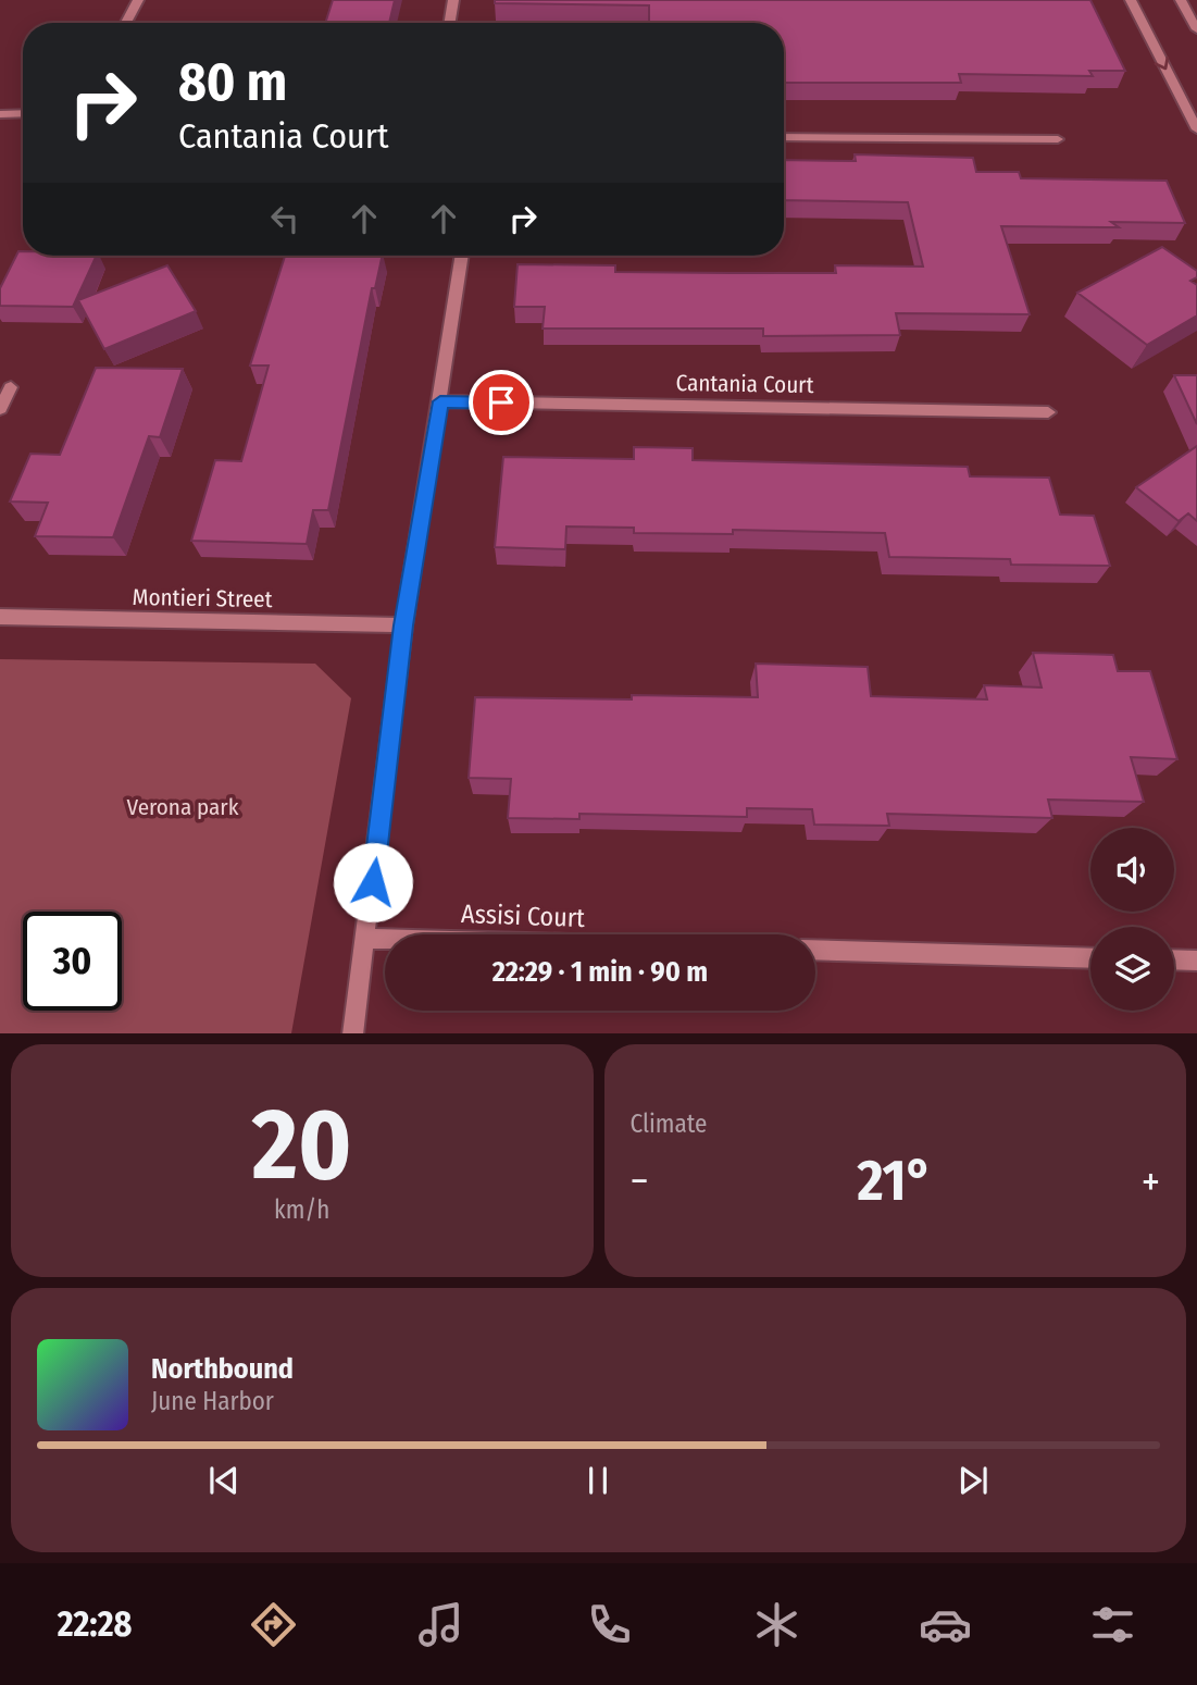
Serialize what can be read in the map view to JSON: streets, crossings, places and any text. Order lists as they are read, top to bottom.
{
  "streets": {
    "street": ["Cantania Court", "Montieri Street", "Assisi Court"]
  },
  "parks": ["Verona park"],
  "page": {
    "turn": ["80 m", "Cantania Court"],
    "limit": "30",
    "trip": "22:29 · 1 min · 90 m",
    "tile": [
      ["20", "km/h"],
      "Climate"
    ],
    "heat": ["−", "21°", "+"],
    "song": ["Northbound", "June Harbor"],
    "tabs": "22:28"
  }
}
